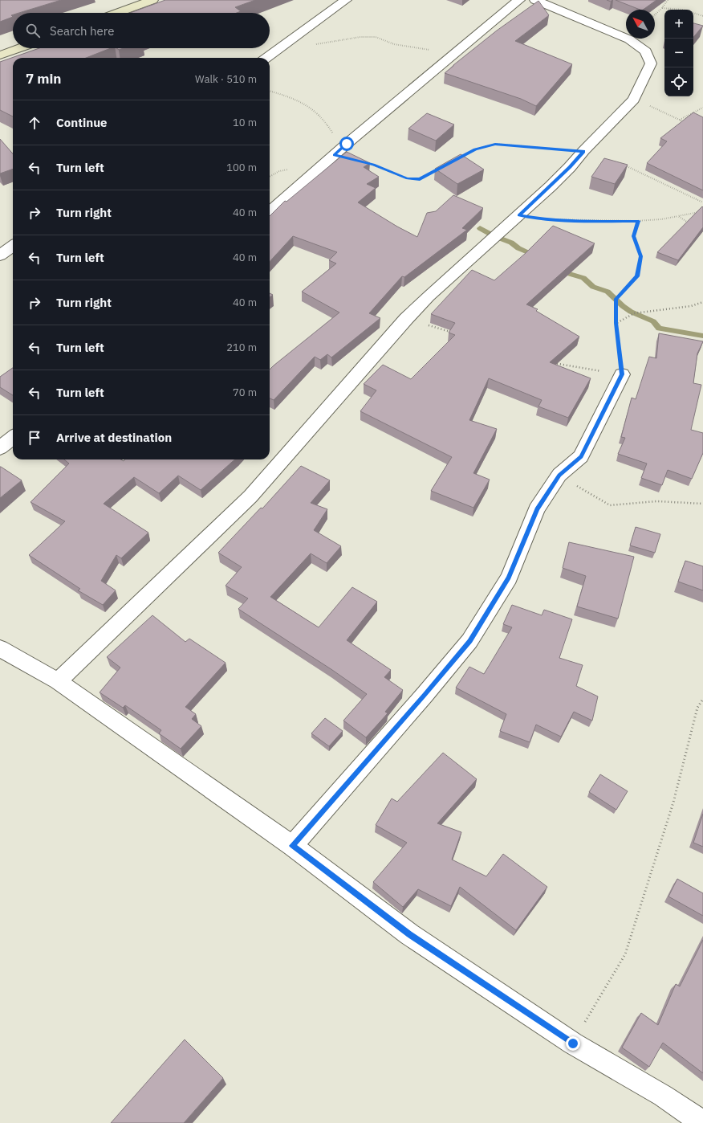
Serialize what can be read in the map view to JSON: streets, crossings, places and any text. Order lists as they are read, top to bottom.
{
  "north": "top left",
  "page": {
    "map_buttons": ["+", "−"],
    "search": "Search here",
    "heading": ["7 min", "Walk · 510 m"],
    "list": [
      ["Continue", "10 m"],
      ["Turn left", "100 m"],
      ["Turn right", "40 m"],
      ["Turn left", "40 m"],
      ["Turn right", "40 m"],
      ["Turn left", "210 m"],
      ["Turn left", "70 m"],
      "Arrive at destination"
    ]
  }
}
